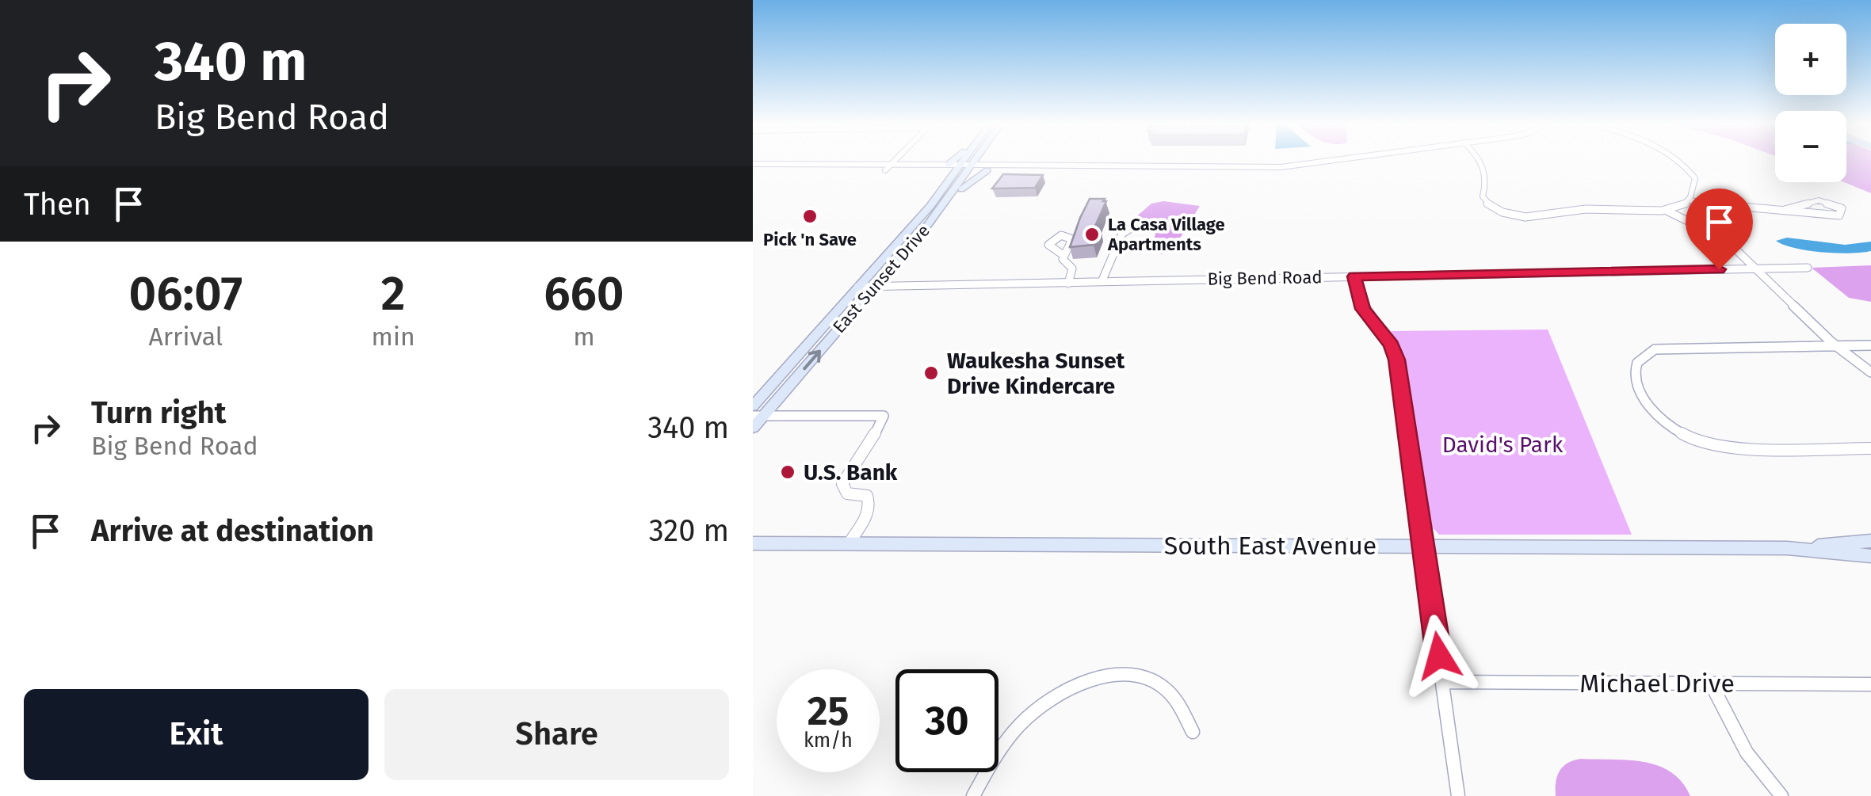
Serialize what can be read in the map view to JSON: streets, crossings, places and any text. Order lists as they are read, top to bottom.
{
  "streets": {
    "main road": ["East Sunset Drive", "South East Avenue"],
    "street": ["Big Bend Road", "Michael Drive"]
  },
  "crossings": [
    ["Big Bend Road", "East Sunset Drive"]
  ],
  "parks": ["David's Park"],
  "places": [
    "Pick 'n Save",
    "La Casa Village Apartments",
    "Waukesha Sunset Drive Kindercare",
    "U.S. Bank"
  ],
  "page": {
    "turn": ["340 m", "Big Bend Road"],
    "map_buttons": ["+", "−"],
    "then": "Then",
    "eta": [
      "06:07",
      "Arrival",
      "2",
      "min",
      "660",
      "m"
    ],
    "list": [
      {
        "name": "Turn right",
        "note": "Big Bend Road",
        "value": "340 m"
      },
      {
        "name": "Arrive at destination",
        "value": "320 m"
      }
    ],
    "speed": "25 km/h",
    "limit": "30",
    "buttons": ["Exit", "Share"]
  }
}
